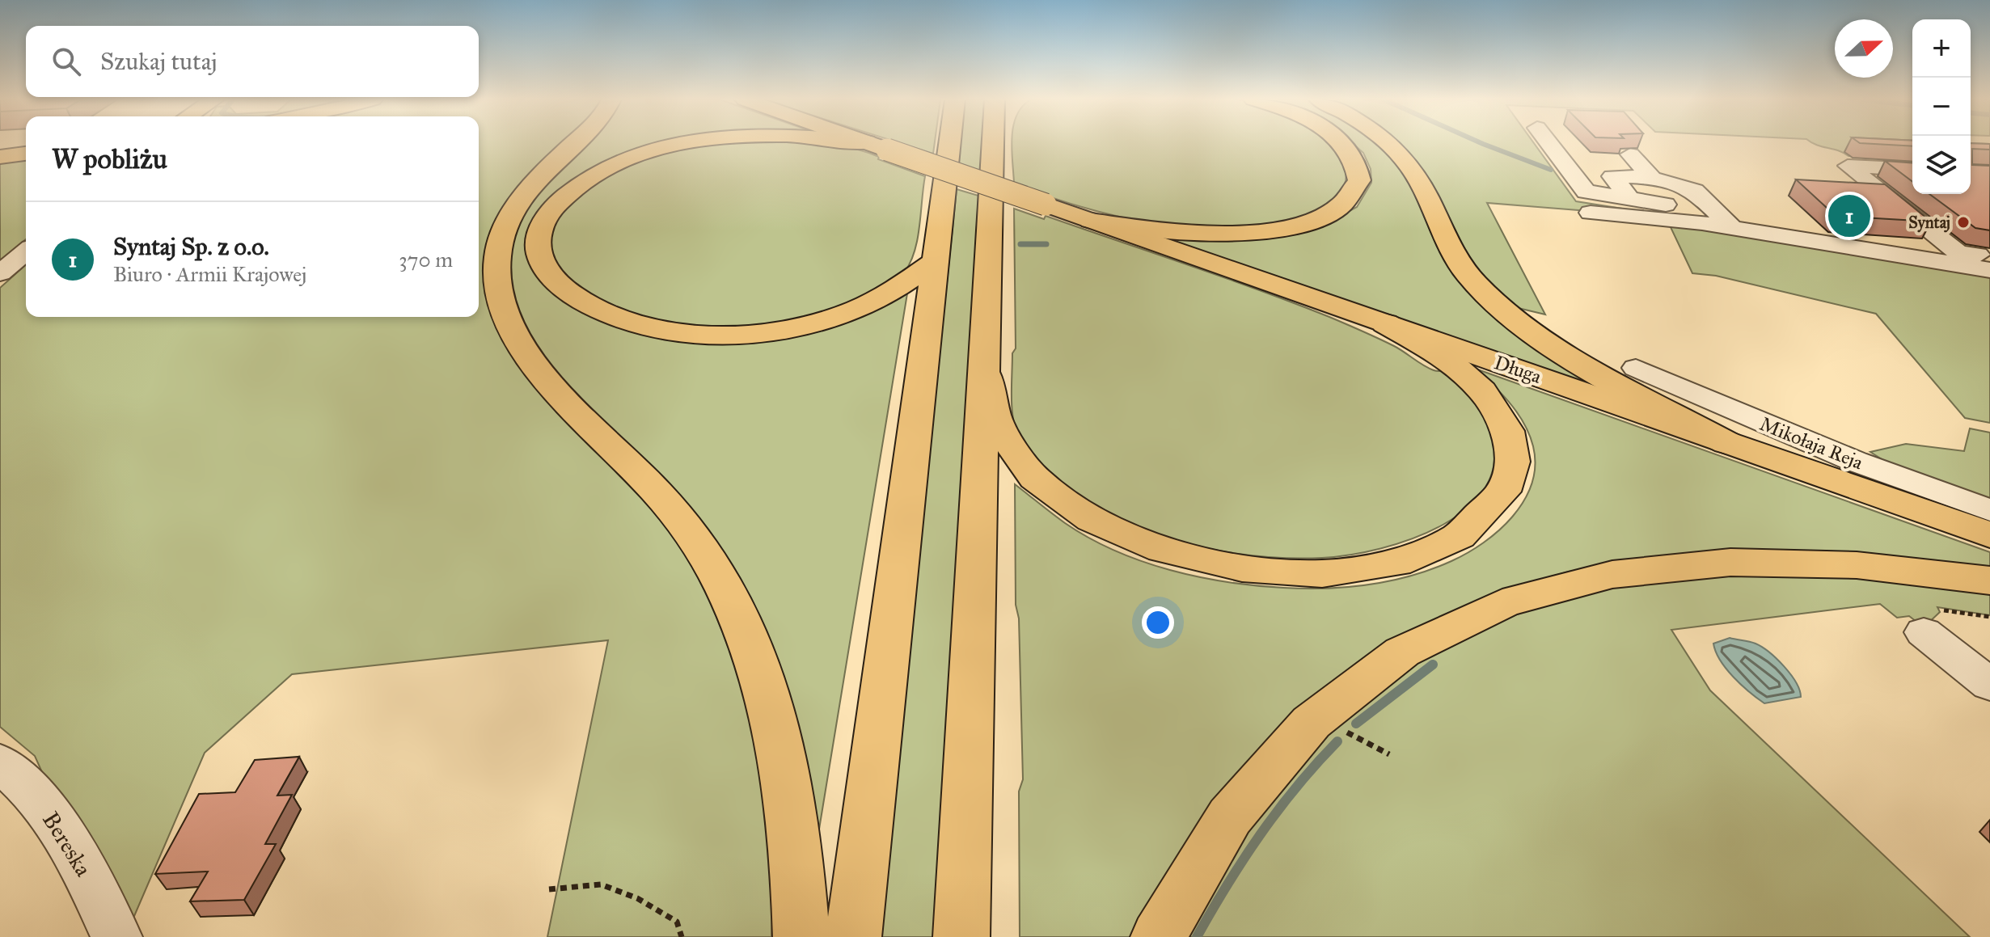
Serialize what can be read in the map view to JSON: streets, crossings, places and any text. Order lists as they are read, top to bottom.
{
  "streets": {
    "main road": ["Długa"],
    "street": ["Mikołaja Reja", "Bereska"]
  },
  "places": ["Syntaj"],
  "north": "right",
  "page": {
    "map_buttons": ["+", "−"],
    "search": "Szukaj tutaj",
    "heading": "W pobliżu",
    "pins": "1",
    "list": [
      {
        "mark": "1",
        "name": "Syntaj Sp. z o.o.",
        "note": "Biuro · Armii Krajowej",
        "value": "370 m"
      }
    ]
  }
}
